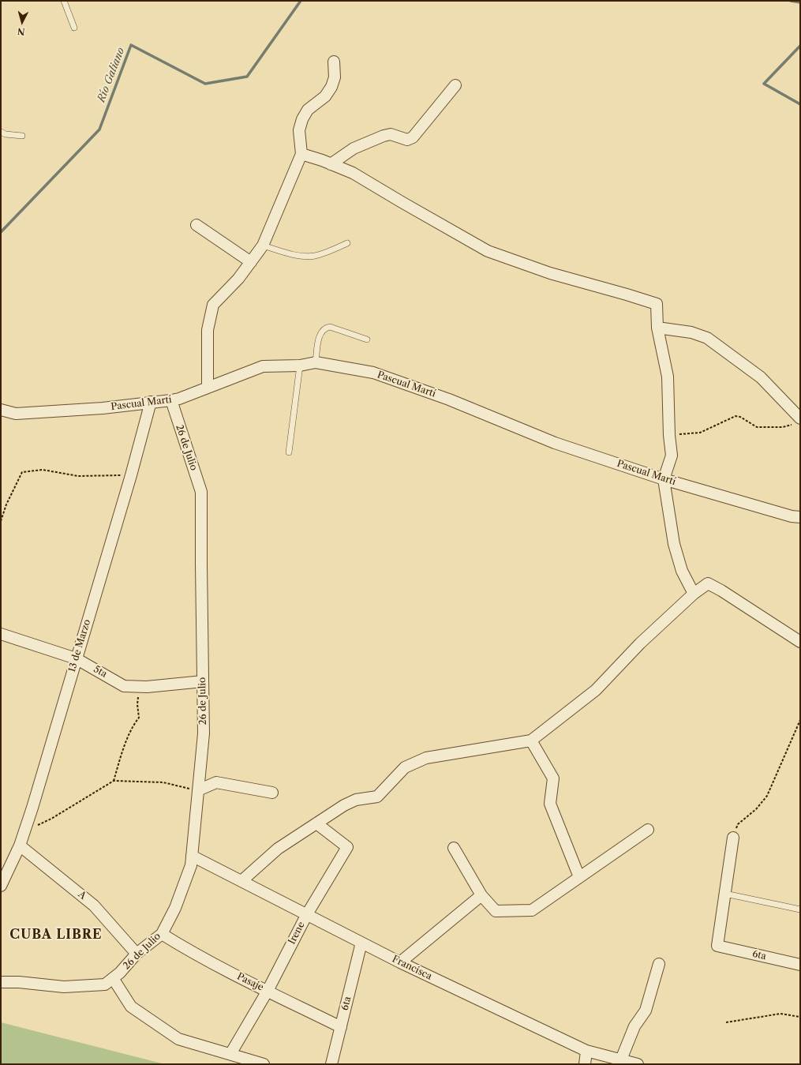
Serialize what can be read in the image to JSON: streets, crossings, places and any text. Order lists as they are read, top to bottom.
{
  "streets": {
    "street": [
      "Pascual Martí",
      "26 de Julio",
      "13 de Marzo",
      "5ta",
      "A",
      "Irene",
      "6ta",
      "Francisca",
      "Pasaje"
    ]
  },
  "crossings": [
    ["Pascual Martí", "26 de Julio"],
    ["Pascual Martí", "13 de Marzo"],
    ["26 de Julio", "5ta"],
    ["26 de Julio", "A"],
    ["26 de Julio", "Francisca"],
    ["26 de Julio", "Pasaje"],
    ["13 de Marzo", "5ta"],
    ["13 de Marzo", "A"],
    ["Irene", "Francisca"],
    ["Irene", "Pasaje"],
    ["6ta", "Francisca"],
    ["6ta", "Pasaje"]
  ],
  "districts": ["CUBA LIBRE"],
  "water": ["Río Galiano"],
  "north": "bottom"
}
